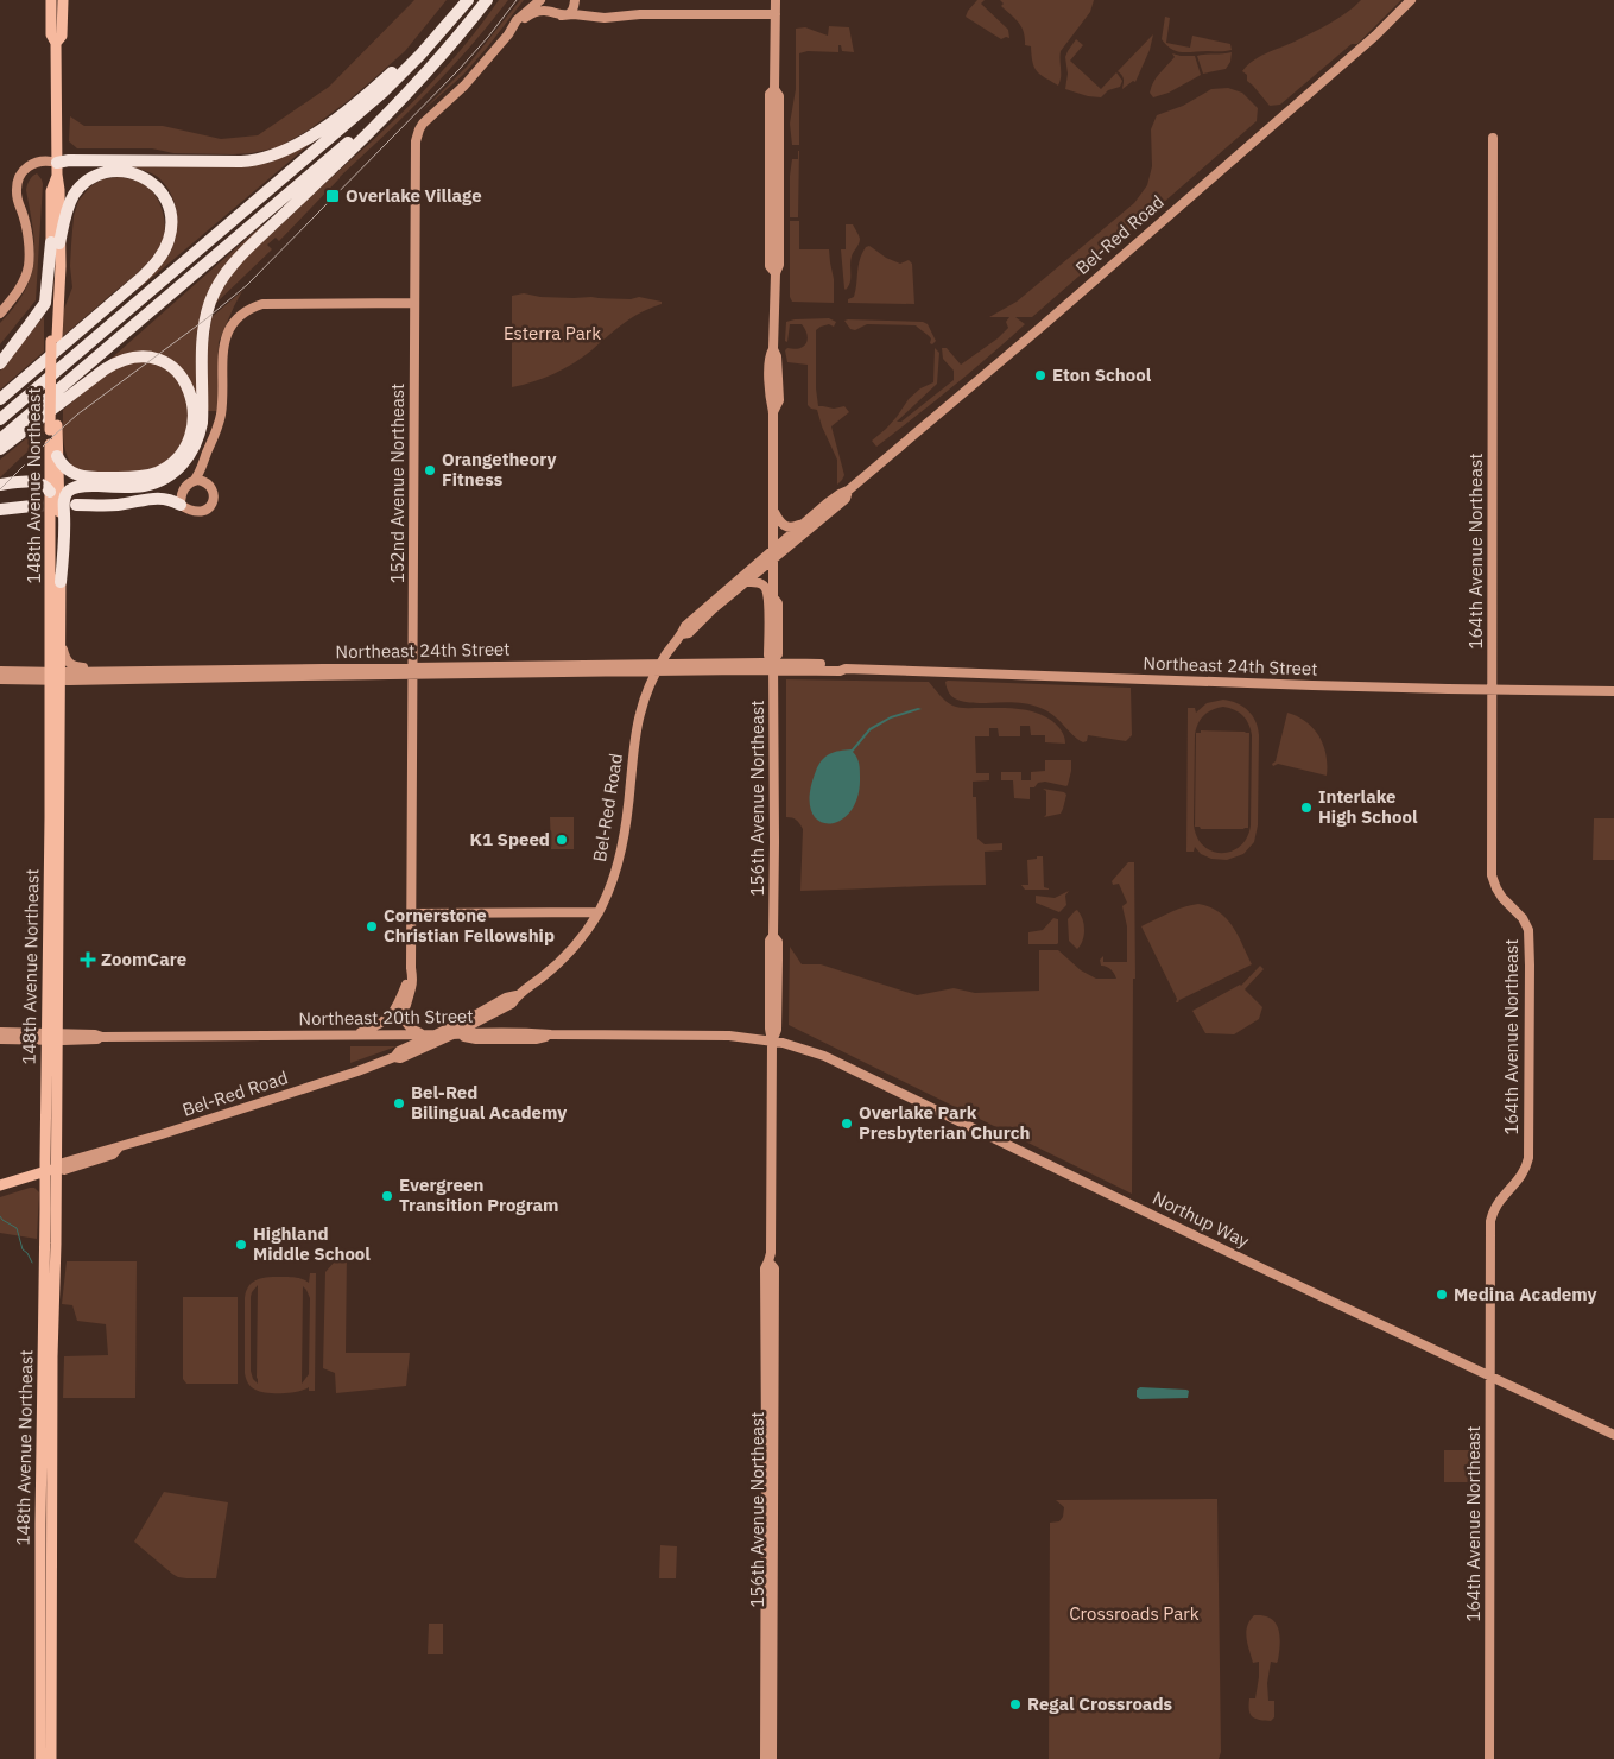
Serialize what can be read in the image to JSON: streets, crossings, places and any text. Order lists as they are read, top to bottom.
{
  "streets": {
    "main road": [
      "Bel-Red Road",
      "152nd Avenue Northeast",
      "148th Avenue Northeast",
      "164th Avenue Northeast",
      "Northeast 24th Street",
      "156th Avenue Northeast",
      "Northeast 20th Street",
      "Northup Way"
    ]
  },
  "crossings": [
    ["Bel-Red Road", "148th Avenue Northeast"],
    ["Bel-Red Road", "Northeast 24th Street"],
    ["Bel-Red Road", "156th Avenue Northeast"],
    ["Bel-Red Road", "Northeast 20th Street"],
    ["152nd Avenue Northeast", "Northeast 24th Street"],
    ["148th Avenue Northeast", "Northeast 24th Street"],
    ["148th Avenue Northeast", "Northeast 20th Street"],
    ["164th Avenue Northeast", "Northeast 24th Street"],
    ["164th Avenue Northeast", "Northup Way"],
    ["Northeast 24th Street", "156th Avenue Northeast"],
    ["156th Avenue Northeast", "Northeast 20th Street"],
    ["156th Avenue Northeast", "Northup Way"],
    ["Northeast 20th Street", "Northup Way"]
  ],
  "parks": ["Esterra Park", "Crossroads Park"],
  "places": {
    "transit": ["Overlake Village"],
    "other": [
      "Eton School",
      "Orangetheory Fitness",
      "Interlake High School",
      "K1 Speed",
      "Cornerstone Christian Fellowship",
      "Bel-Red Bilingual Academy",
      "Overlake Park Presbyterian Church",
      "Evergreen Transition Program",
      "Highland Middle School",
      "Medina Academy",
      "Regal Crossroads"
    ],
    "health": ["ZoomCare"]
  }
}
